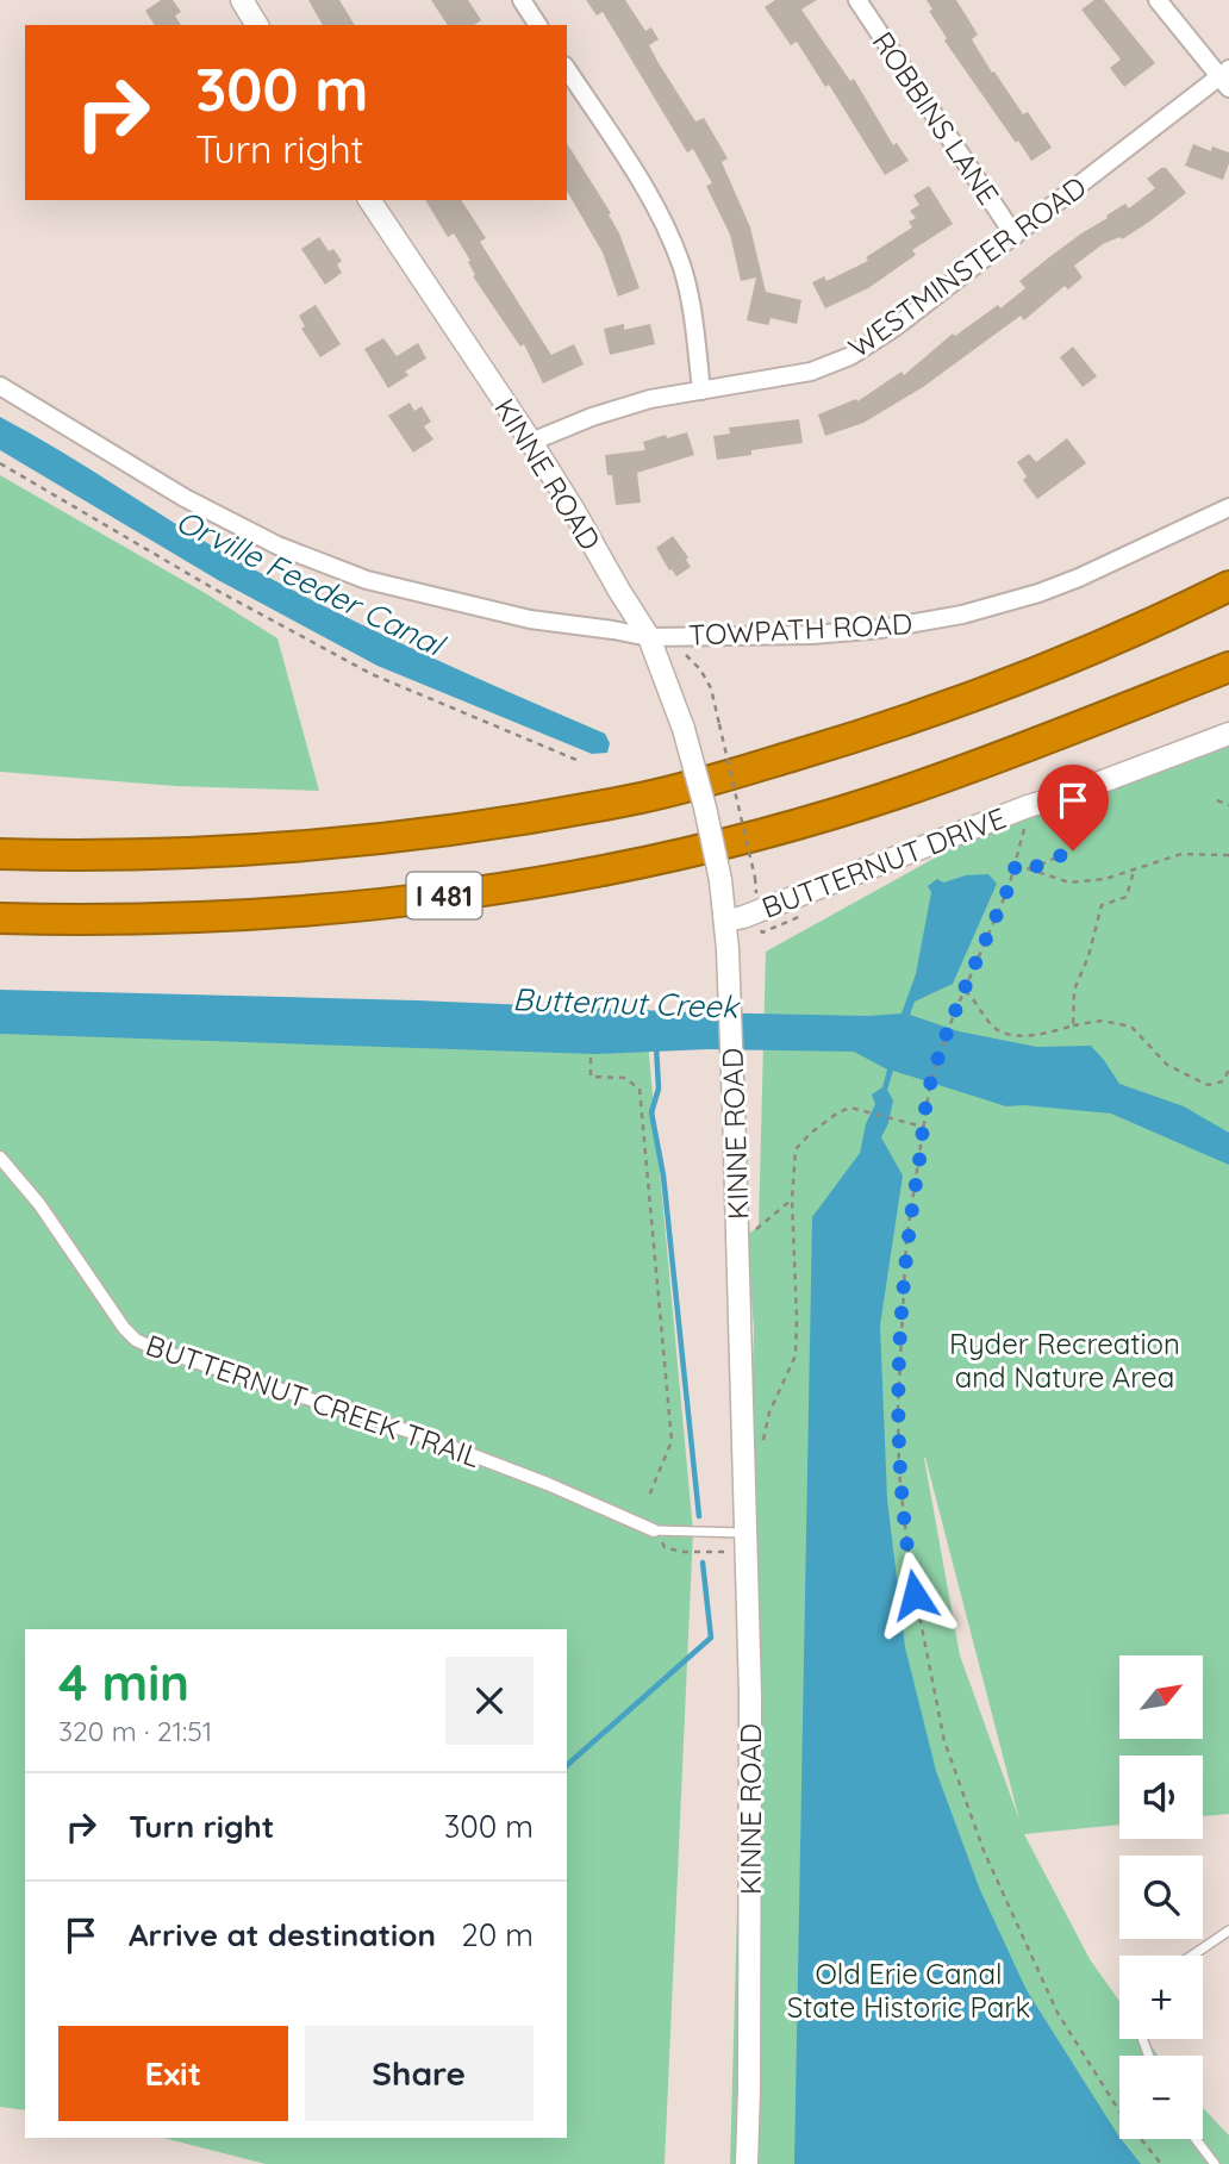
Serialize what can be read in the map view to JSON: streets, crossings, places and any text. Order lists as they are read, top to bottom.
{
  "streets": {
    "highway": ["I 481"],
    "street": [
      "ROBBINS LANE",
      "WESTMINSTER ROAD",
      "KINNE ROAD",
      "TOWPATH ROAD",
      "BUTTERNUT DRIVE",
      "BUTTERNUT CREEK TRAIL"
    ]
  },
  "crossings": [
    ["ROBBINS LANE", "WESTMINSTER ROAD"],
    ["WESTMINSTER ROAD", "KINNE ROAD"],
    ["KINNE ROAD", "TOWPATH ROAD"],
    ["KINNE ROAD", "BUTTERNUT DRIVE"]
  ],
  "water": ["Orville Feeder Canal", "Butternut Creek"],
  "parks": ["Ryder Recreation and Nature Area", "Old Erie Canal State Historic Park"],
  "north": "top right",
  "page": {
    "turn": ["300 m", "Turn right"],
    "heading": ["4 min", "320 m · 21:51"],
    "map_buttons": ["+", "−"],
    "list": [
      {
        "name": "Turn right",
        "value": "300 m"
      },
      {
        "name": "Arrive at destination",
        "value": "20 m"
      }
    ],
    "buttons": ["Exit", "Share"]
  }
}
